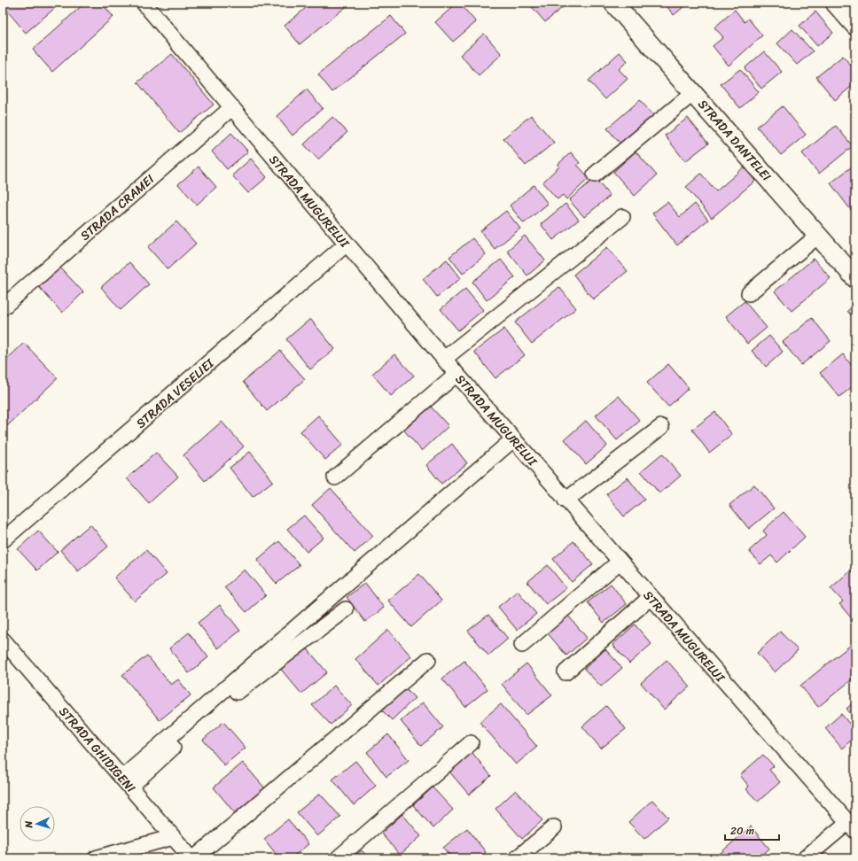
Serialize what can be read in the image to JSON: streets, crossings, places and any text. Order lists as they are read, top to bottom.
{
  "streets": {
    "street": [
      "STRADA DANTELEI",
      "STRADA MUGURELUI",
      "STRADA CRAMEI",
      "STRADA VESELIEI",
      "STRADA GHIDIGENI"
    ]
  },
  "crossings": [
    ["STRADA MUGURELUI", "STRADA CRAMEI"],
    ["STRADA MUGURELUI", "STRADA VESELIEI"]
  ],
  "scale_bar": "20 m",
  "north": "left"
}
